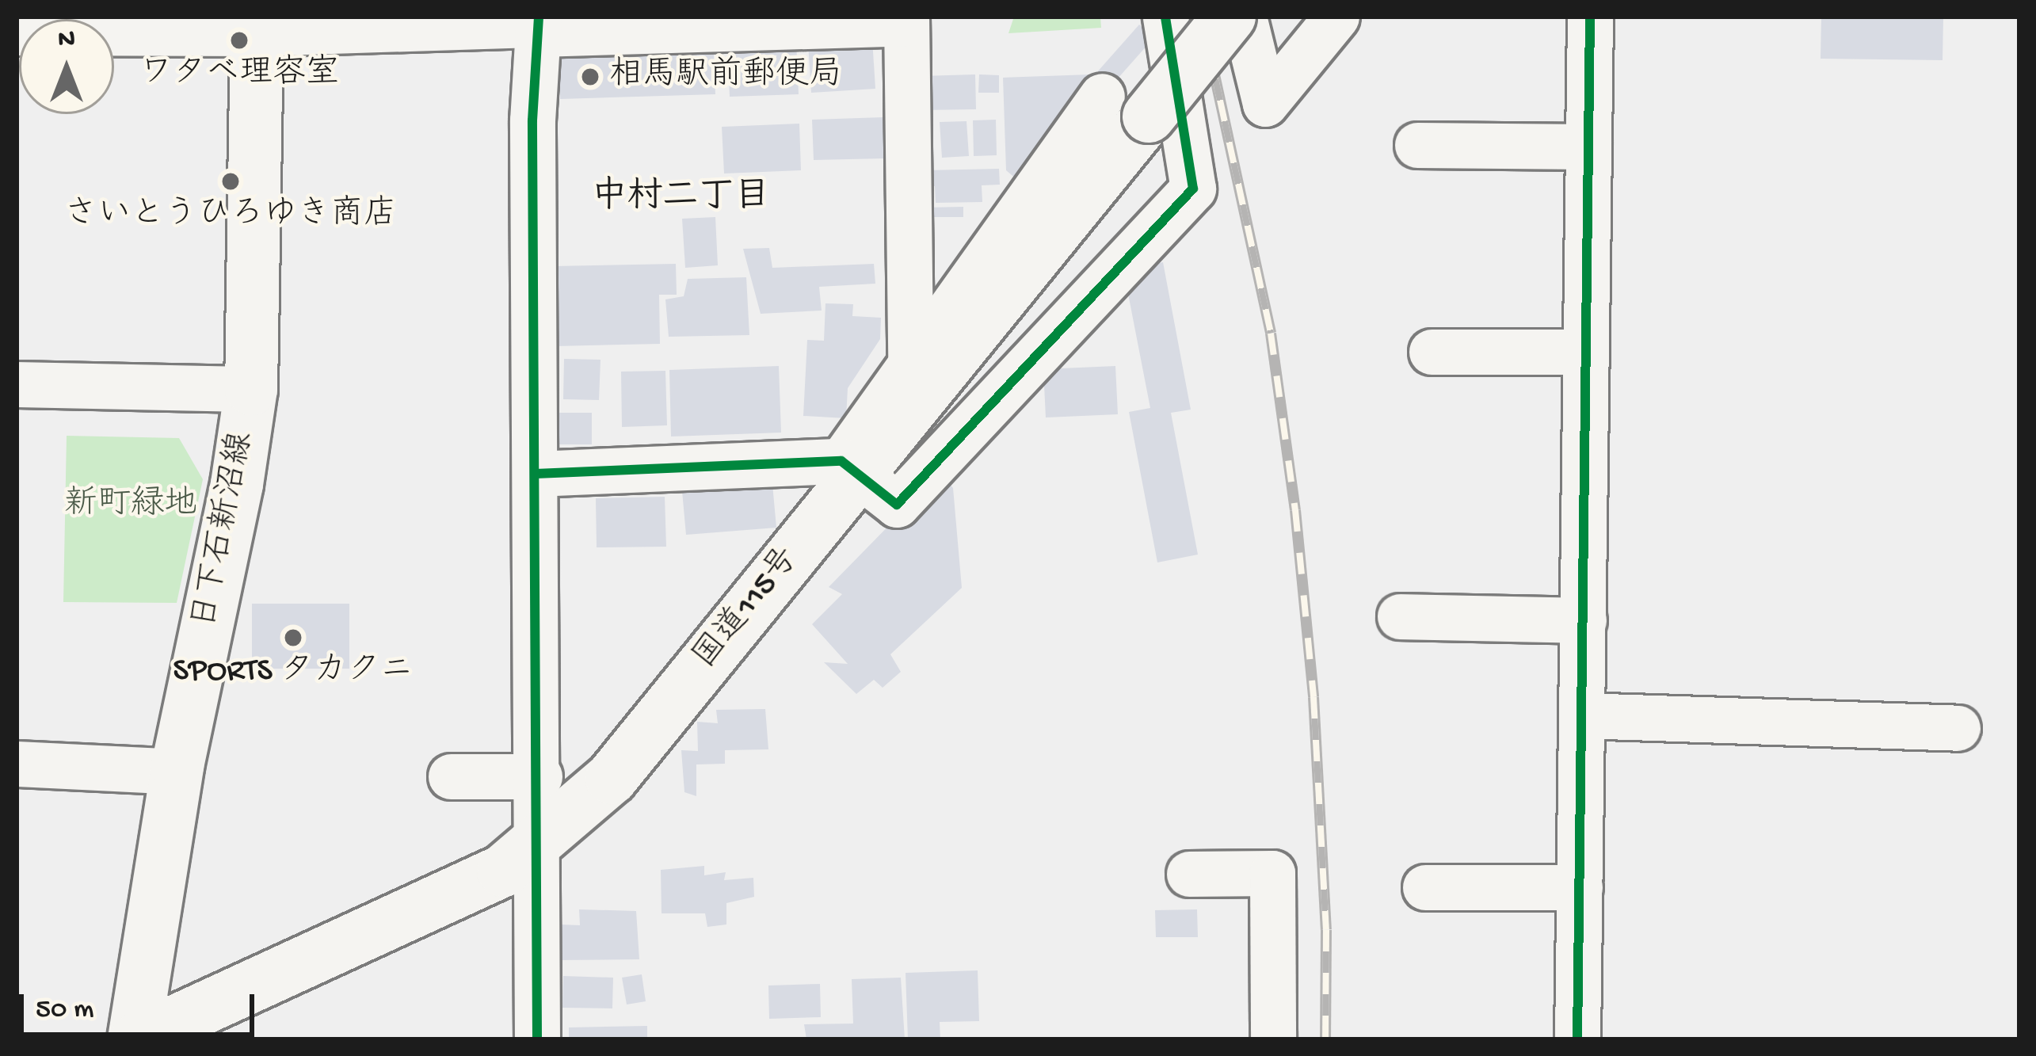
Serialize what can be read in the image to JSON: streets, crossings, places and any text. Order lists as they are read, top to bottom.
{
  "streets": {
    "main road": ["日下石新沼線", "国道115号"]
  },
  "crossings": [
    ["日下石新沼線", "国道115号"]
  ],
  "districts": ["中村二丁目"],
  "parks": ["新町緑地"],
  "places": [
    "ワタベ理容室",
    "相馬駅前郵便局",
    "さいとうひろゆき商店",
    "SPORTS タカクニ"
  ],
  "scale_bar": "50 m",
  "north": "top"
}
